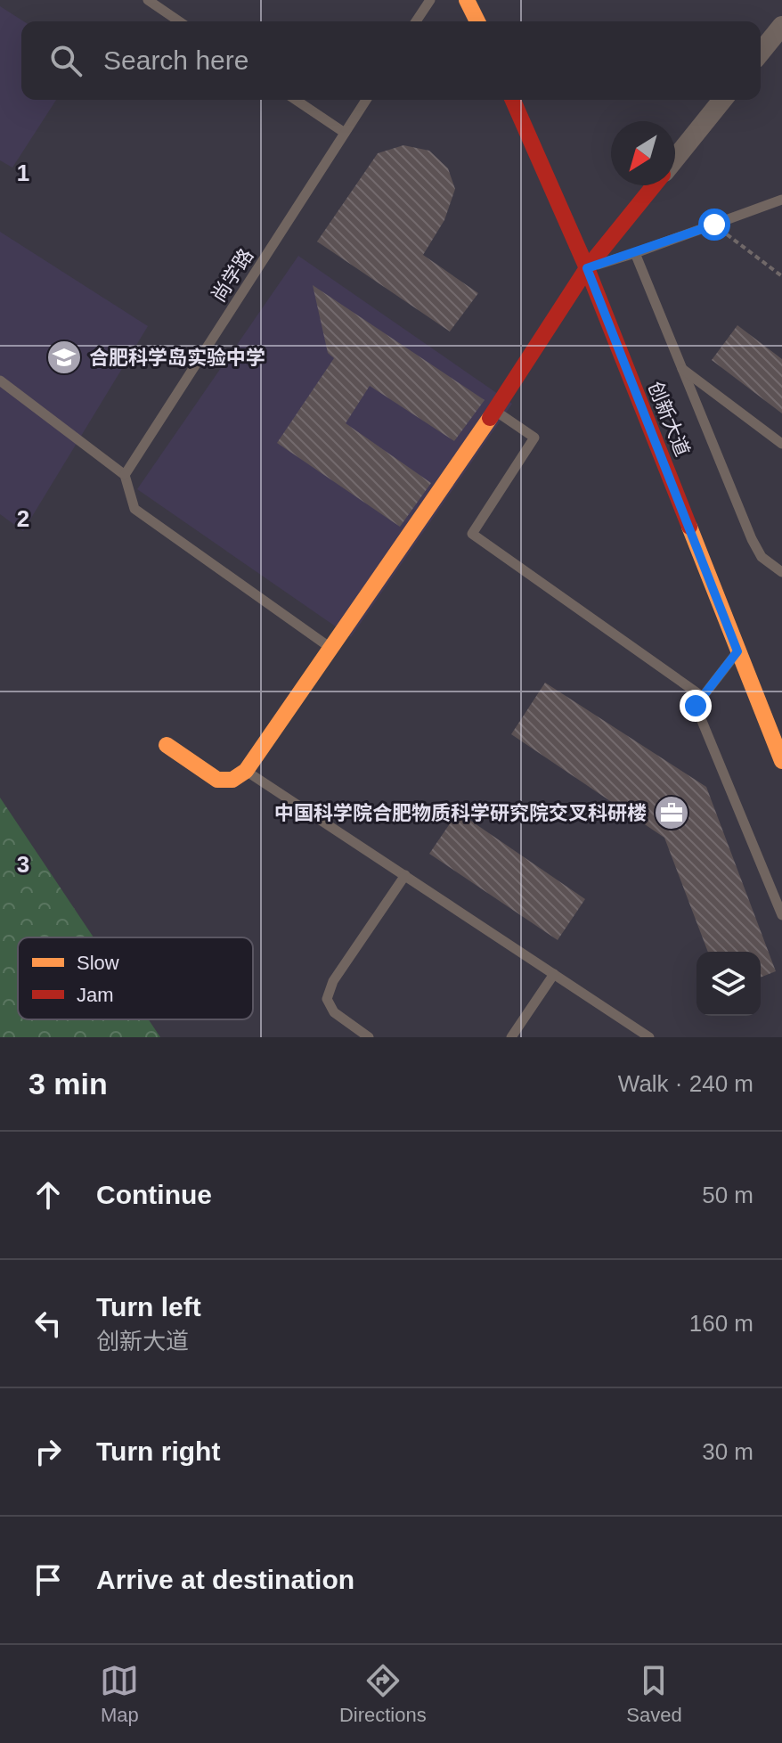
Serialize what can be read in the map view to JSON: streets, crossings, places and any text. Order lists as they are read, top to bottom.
{
  "streets": {
    "street": ["创新大道"],
    "lane": ["尚学路"]
  },
  "places": {
    "school or university": ["合肥科学岛实验中学"],
    "office": ["中国科学院合肥物质科学研究院交叉科研楼"]
  },
  "legend": ["Slow", "Jam"],
  "north": "bottom left",
  "page": {
    "search": "Search here",
    "heading": ["3 min", "Walk · 240 m"],
    "list": [
      ["Continue", "50 m"],
      ["Turn left", "创新大道", "160 m"],
      ["Turn right", "30 m"],
      "Arrive at destination"
    ],
    "nav": ["Map", "Directions", "Saved"]
  },
  "grid": {
    "rows": ["1", "2", "3"]
  }
}
